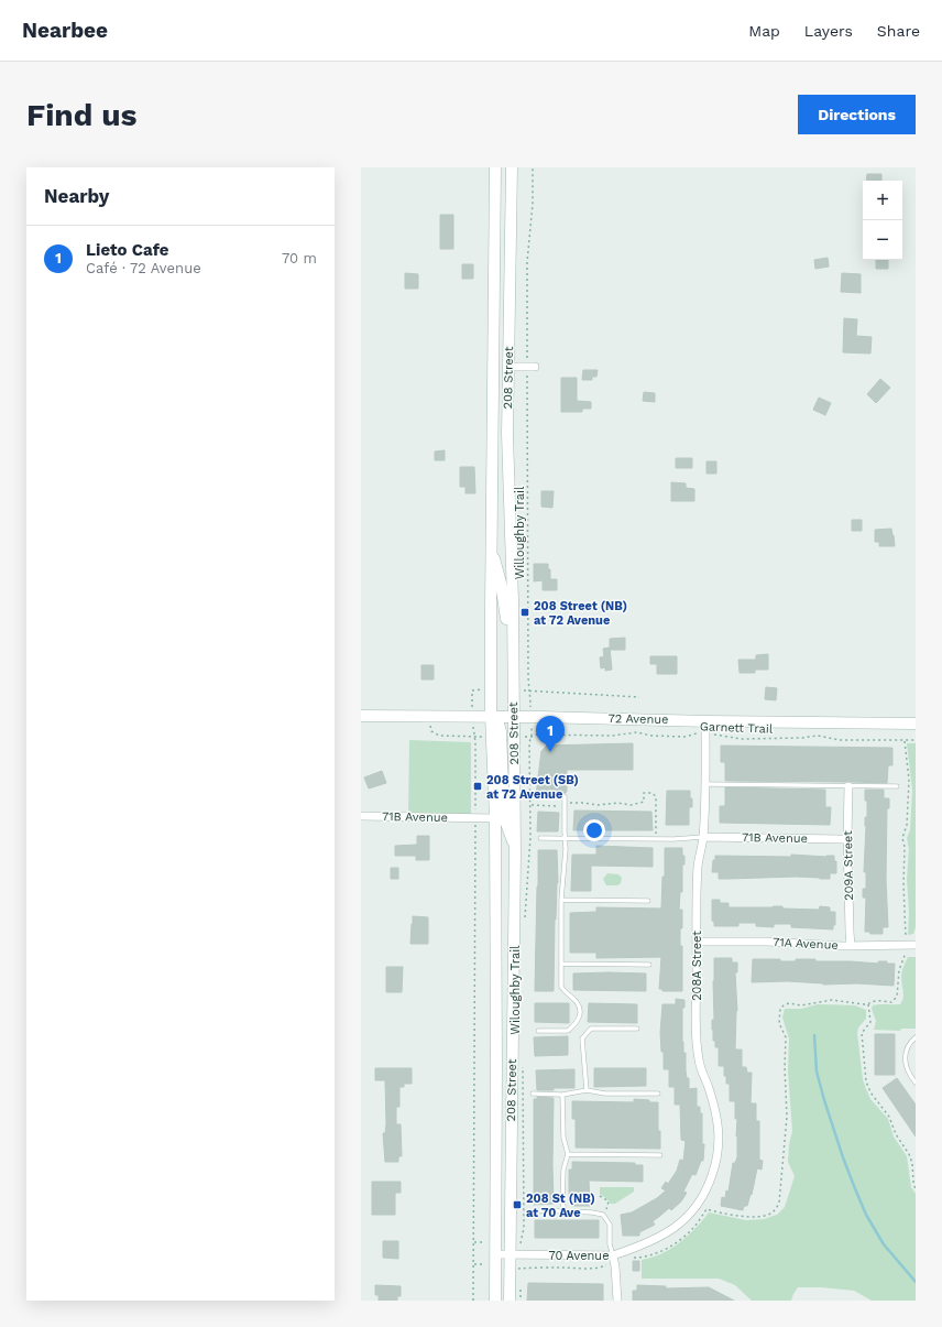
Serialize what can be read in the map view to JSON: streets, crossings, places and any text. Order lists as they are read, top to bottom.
{
  "streets": {
    "main road": ["208 Street", "72 Avenue"],
    "street": [
      "71B Avenue",
      "209A Street",
      "71A Avenue",
      "208A Street",
      "70 Avenue"
    ],
    "path": ["Willoughby Trail", "Garnett Trail"]
  },
  "crossings": [
    ["208 Street", "72 Avenue"],
    ["208 Street", "71B Avenue"],
    ["208 Street", "70 Avenue"],
    ["72 Avenue", "208A Street"],
    ["Garnett Trail", "208A Street"],
    ["71B Avenue", "209A Street"],
    ["71B Avenue", "208A Street"],
    ["209A Street", "71A Avenue"],
    ["71A Avenue", "208A Street"],
    ["208A Street", "70 Avenue"]
  ],
  "places": {
    "transit": ["208 Street (NB) at 72 Avenue", "208 Street (SB) at 72 Avenue", "208 St (NB) at 70 Ave"]
  },
  "page": {
    "header": "Nearbee",
    "nav": ["Map", "Layers", "Share"],
    "buttons": "Directions",
    "title": "Find us",
    "heading": "Nearby",
    "map_buttons": ["+", "−"],
    "list": [
      {
        "mark": "1",
        "name": "Lieto Cafe",
        "note": "Café · 72 Avenue",
        "value": "70 m"
      }
    ],
    "pins": "1"
  }
}
